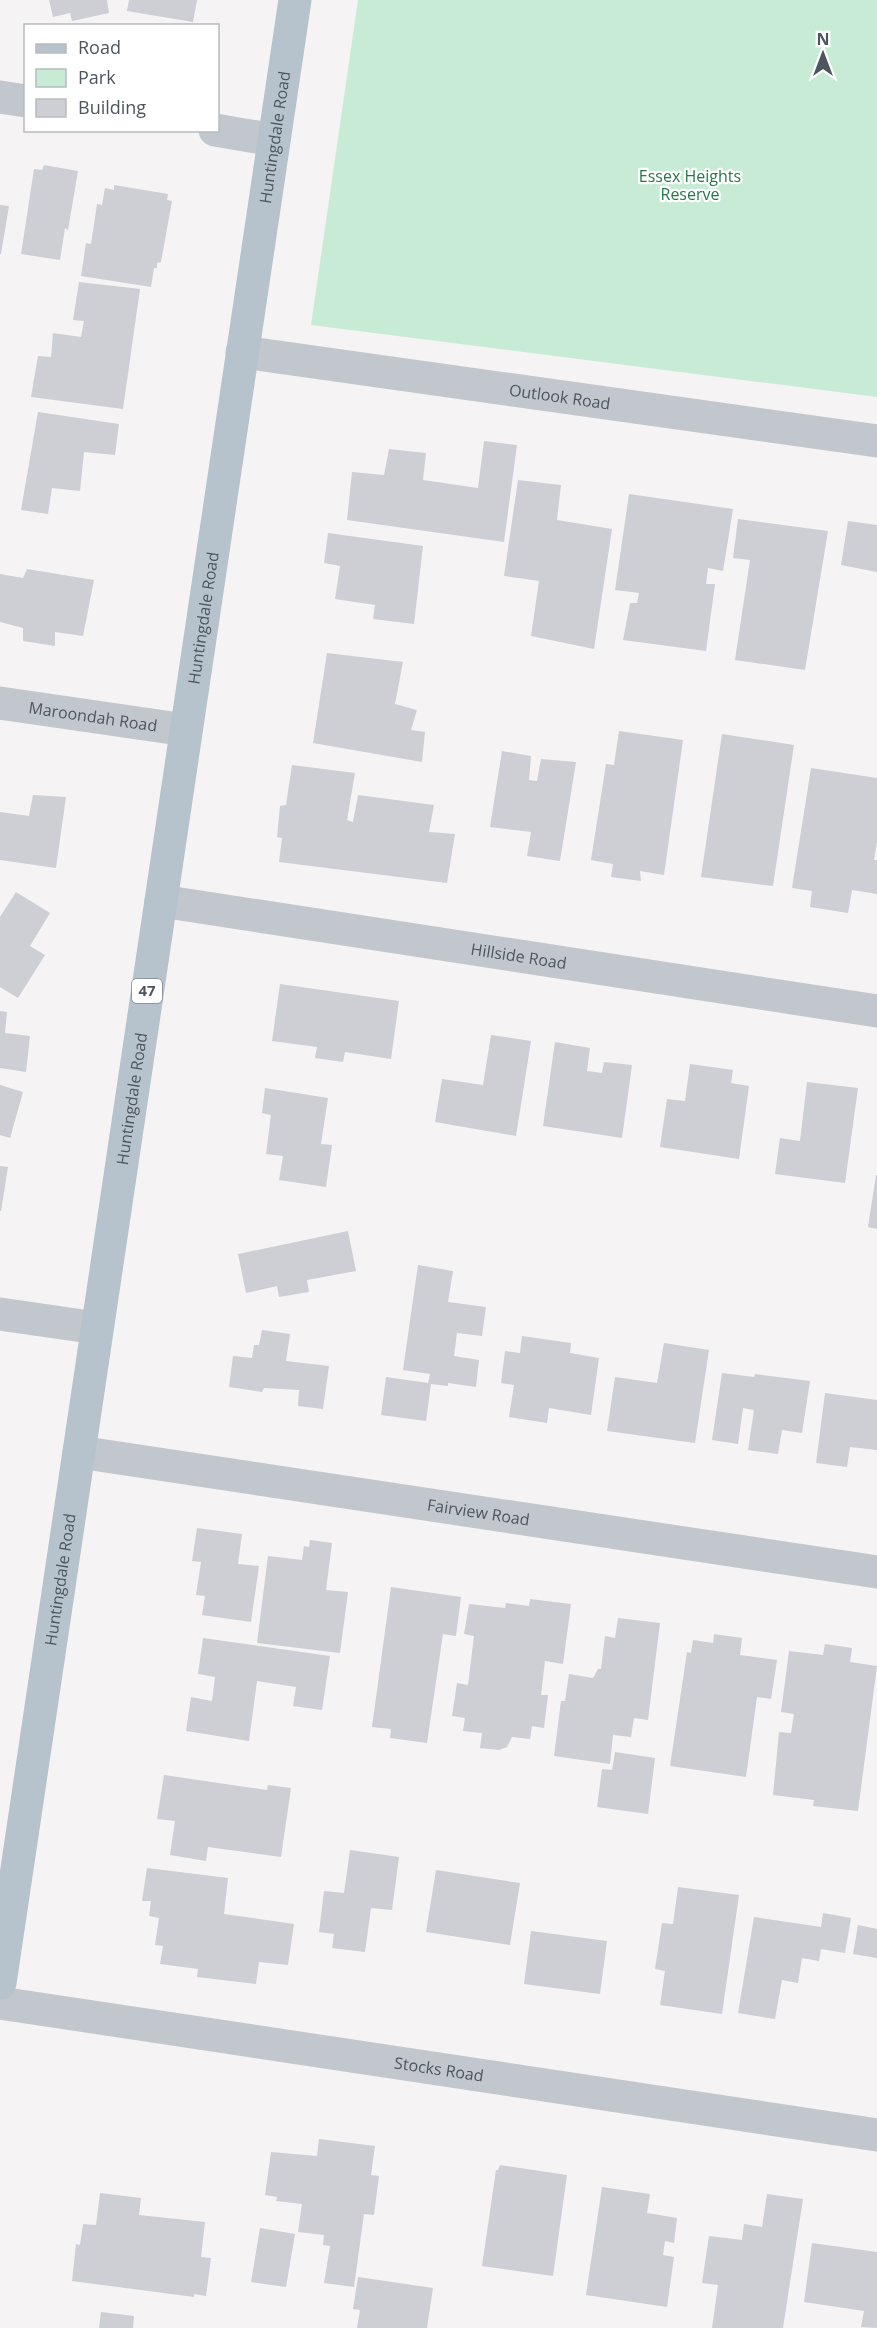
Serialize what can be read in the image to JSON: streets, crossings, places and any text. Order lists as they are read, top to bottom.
{
  "streets": {
    "main road": ["Huntingdale Road", "47"],
    "street": [
      "Outlook Road",
      "Maroondah Road",
      "Hillside Road",
      "Fairview Road",
      "Stocks Road"
    ]
  },
  "crossings": [
    ["Huntingdale Road", "Outlook Road"],
    ["Huntingdale Road", "Maroondah Road"],
    ["Huntingdale Road", "Hillside Road"],
    ["Huntingdale Road", "Fairview Road"]
  ],
  "parks": ["Essex Heights Reserve"],
  "legend": ["Road", "Park", "Building"],
  "north": "top"
}
